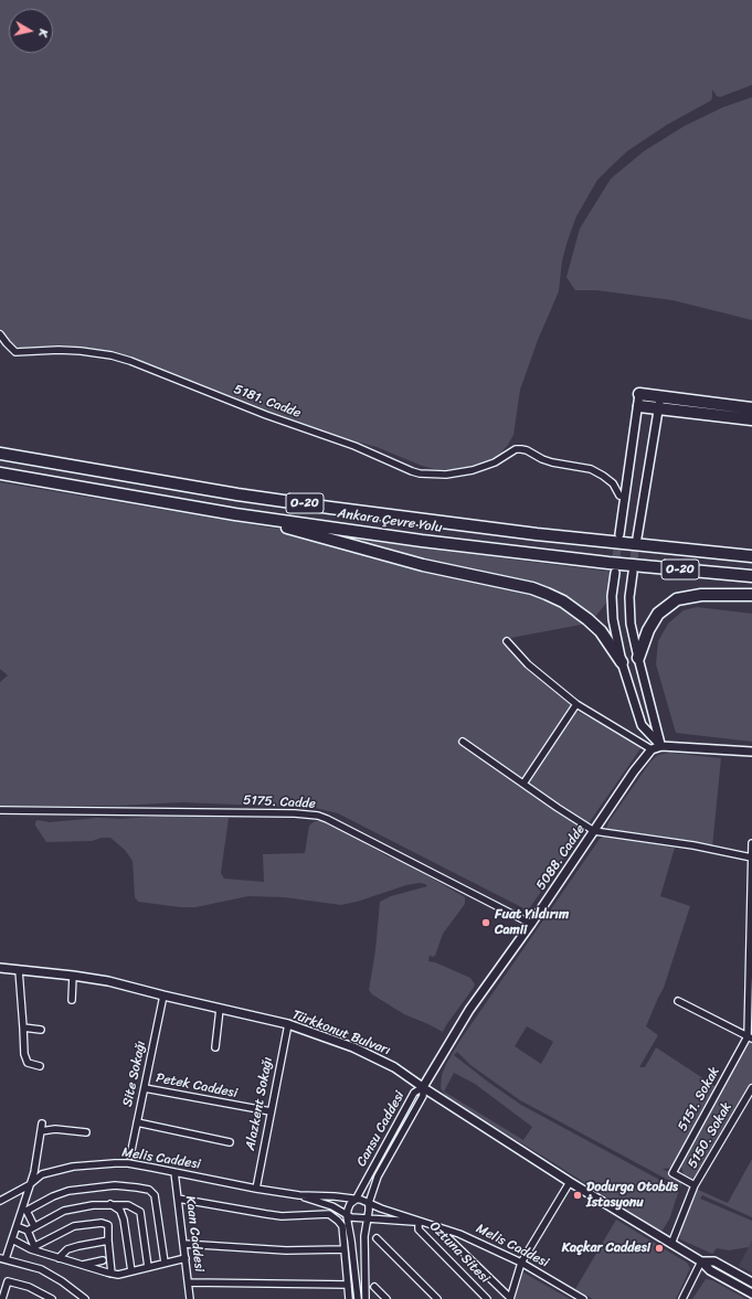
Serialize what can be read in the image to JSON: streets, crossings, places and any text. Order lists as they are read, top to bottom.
{
  "streets": {
    "highway": ["O-20", "Ankara Çevre Yolu"],
    "street": [
      "5181. Cadde",
      "5175. Cadde",
      "5088. Cadde",
      "Türkkonut Bulvarı",
      "Site Sokağı",
      "Petek Caddesi",
      "5151. Sokak",
      "Alazkent Sokağı",
      "Cansu Caddesi",
      "5150. Sokak",
      "Melis Caddesi",
      "Kaan Caddesi",
      "Oztuna Sitesi"
    ]
  },
  "crossings": [
    ["5175. Cadde", "5088. Cadde"],
    ["5088. Cadde", "Türkkonut Bulvarı"],
    ["5088. Cadde", "Cansu Caddesi"],
    ["Türkkonut Bulvarı", "Site Sokağı"],
    ["Türkkonut Bulvarı", "Alazkent Sokağı"],
    ["Türkkonut Bulvarı", "Cansu Caddesi"],
    ["Türkkonut Bulvarı", "5150. Sokak"],
    ["Site Sokağı", "Petek Caddesi"],
    ["Petek Caddesi", "Alazkent Sokağı"],
    ["5151. Sokak", "5150. Sokak"],
    ["Alazkent Sokağı", "Melis Caddesi"],
    ["Cansu Caddesi", "Melis Caddesi"],
    ["Melis Caddesi", "Kaan Caddesi"],
    ["Melis Caddesi", "Oztuna Sitesi"]
  ],
  "places": ["Fuat Yıldırım Camii", "Dodurga Otobüs İstasyonu", "Kaçkar Caddesi"],
  "north": "right"
}
